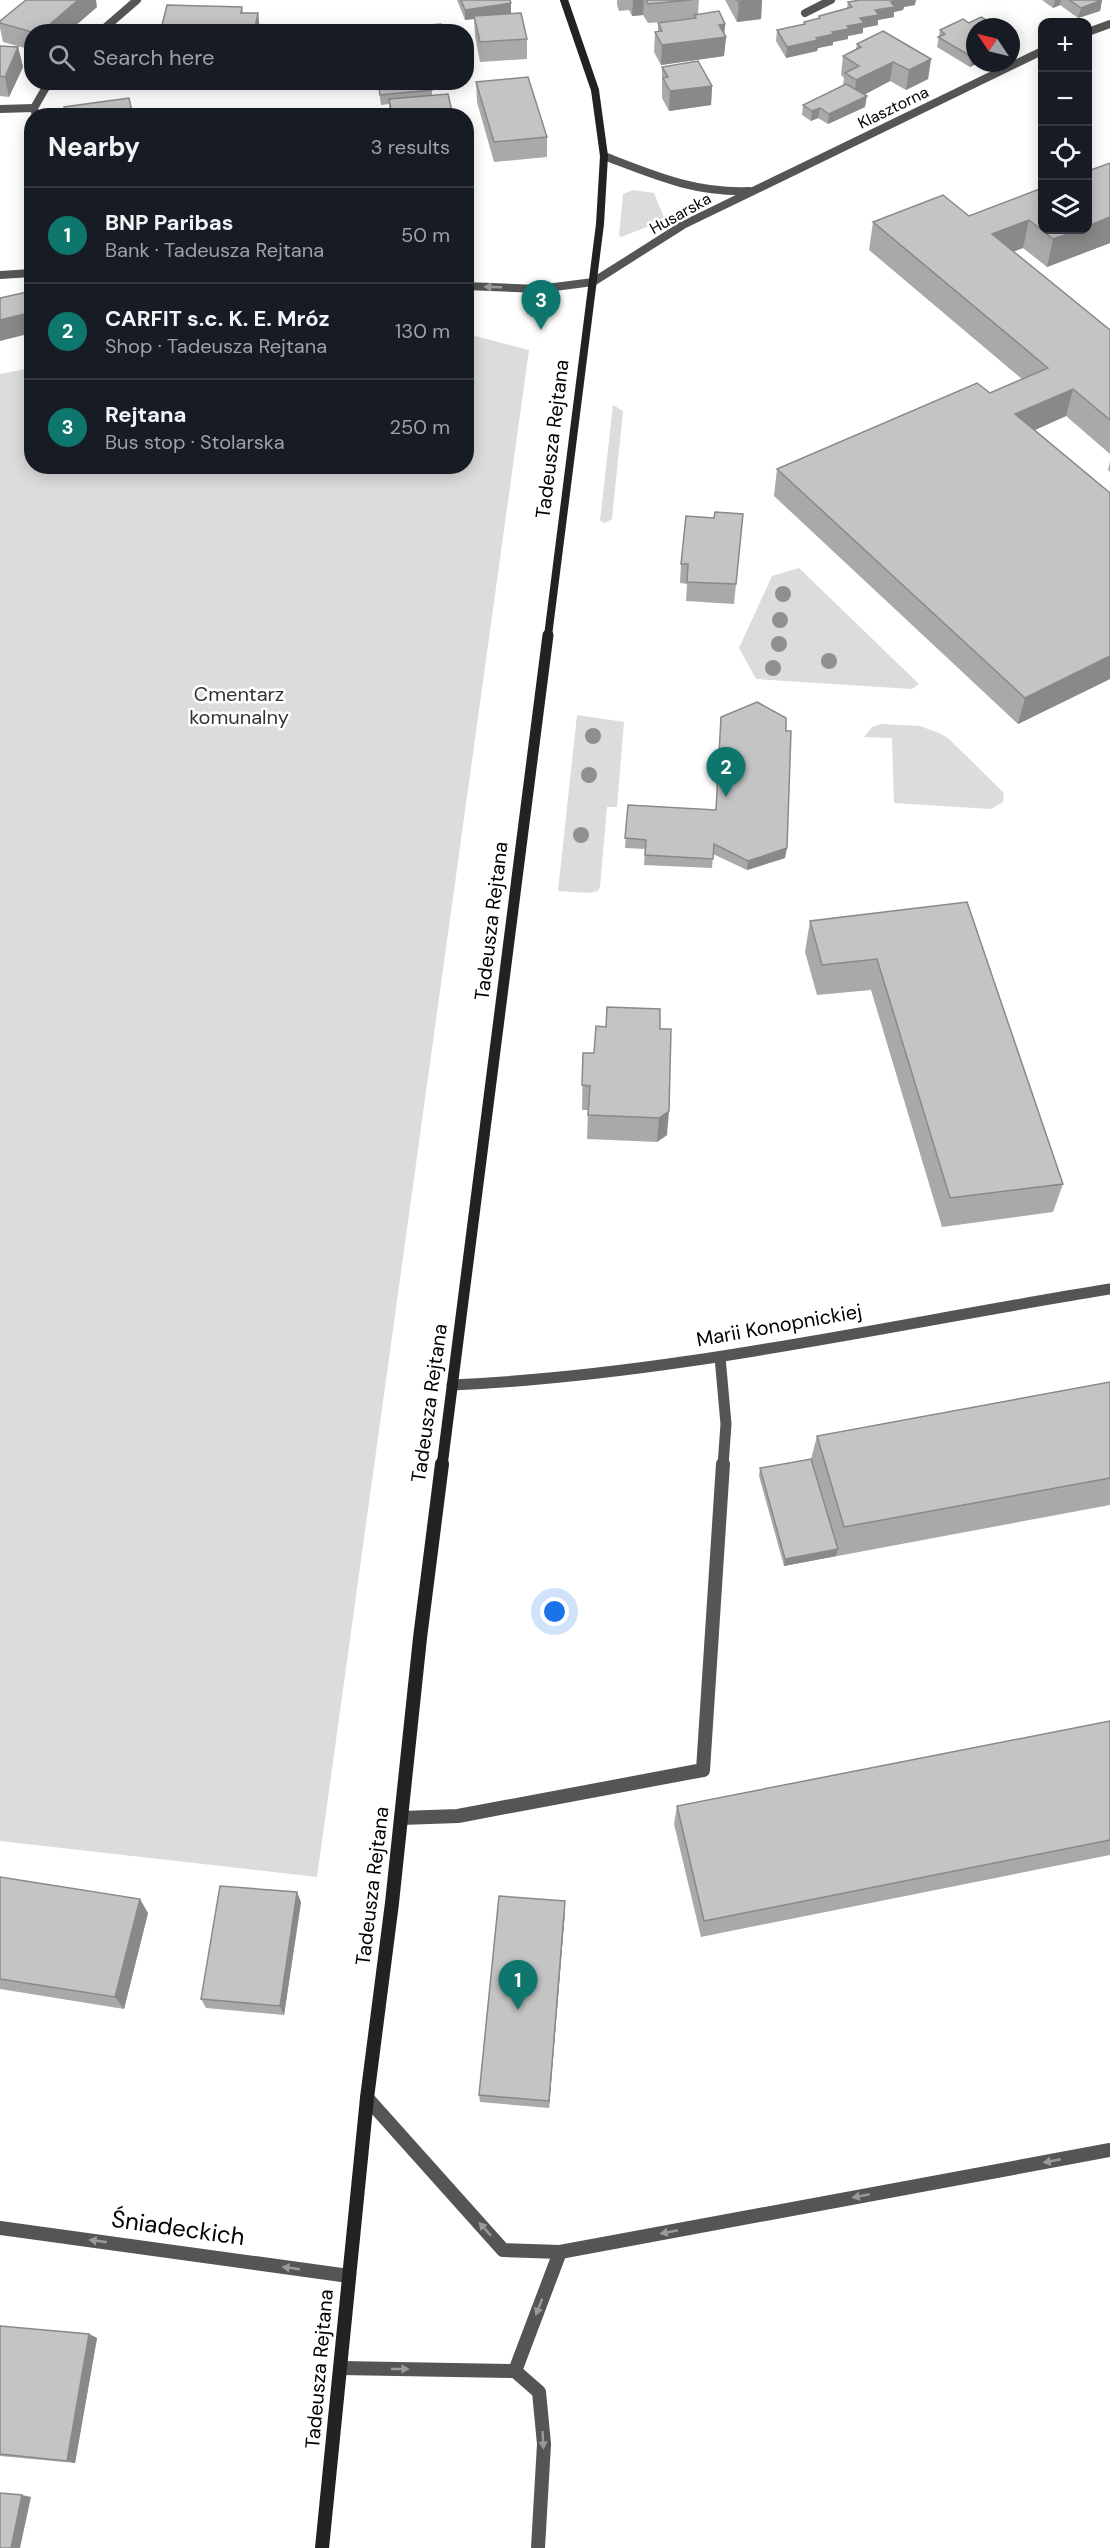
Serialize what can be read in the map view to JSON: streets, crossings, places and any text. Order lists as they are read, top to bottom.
{
  "streets": {
    "street": [
      "Klasztorna",
      "Husarska",
      "Tadeusza Rejtana",
      "Marii Konopnickiej",
      "Śniadeckich"
    ]
  },
  "crossings": [
    ["Klasztorna", "Husarska"],
    ["Husarska", "Tadeusza Rejtana"],
    ["Tadeusza Rejtana", "Marii Konopnickiej"],
    ["Tadeusza Rejtana", "Śniadeckich"]
  ],
  "one_way": ["Śniadeckich"],
  "parks": ["Cmentarz komunalny"],
  "north": "top left",
  "page": {
    "map_buttons": ["+", "−"],
    "search": "Search here",
    "heading": ["Nearby", "3 results"],
    "list": [
      {
        "mark": "1",
        "name": "BNP Paribas",
        "note": "Bank · Tadeusza Rejtana",
        "value": "50 m"
      },
      {
        "mark": "2",
        "name": "CARFIT s.c. K. E. Mróz",
        "note": "Shop · Tadeusza Rejtana",
        "value": "130 m"
      },
      {
        "mark": "3",
        "name": "Rejtana",
        "note": "Bus stop · Stolarska",
        "value": "250 m"
      }
    ],
    "pins": ["3", "2", "1"]
  }
}
